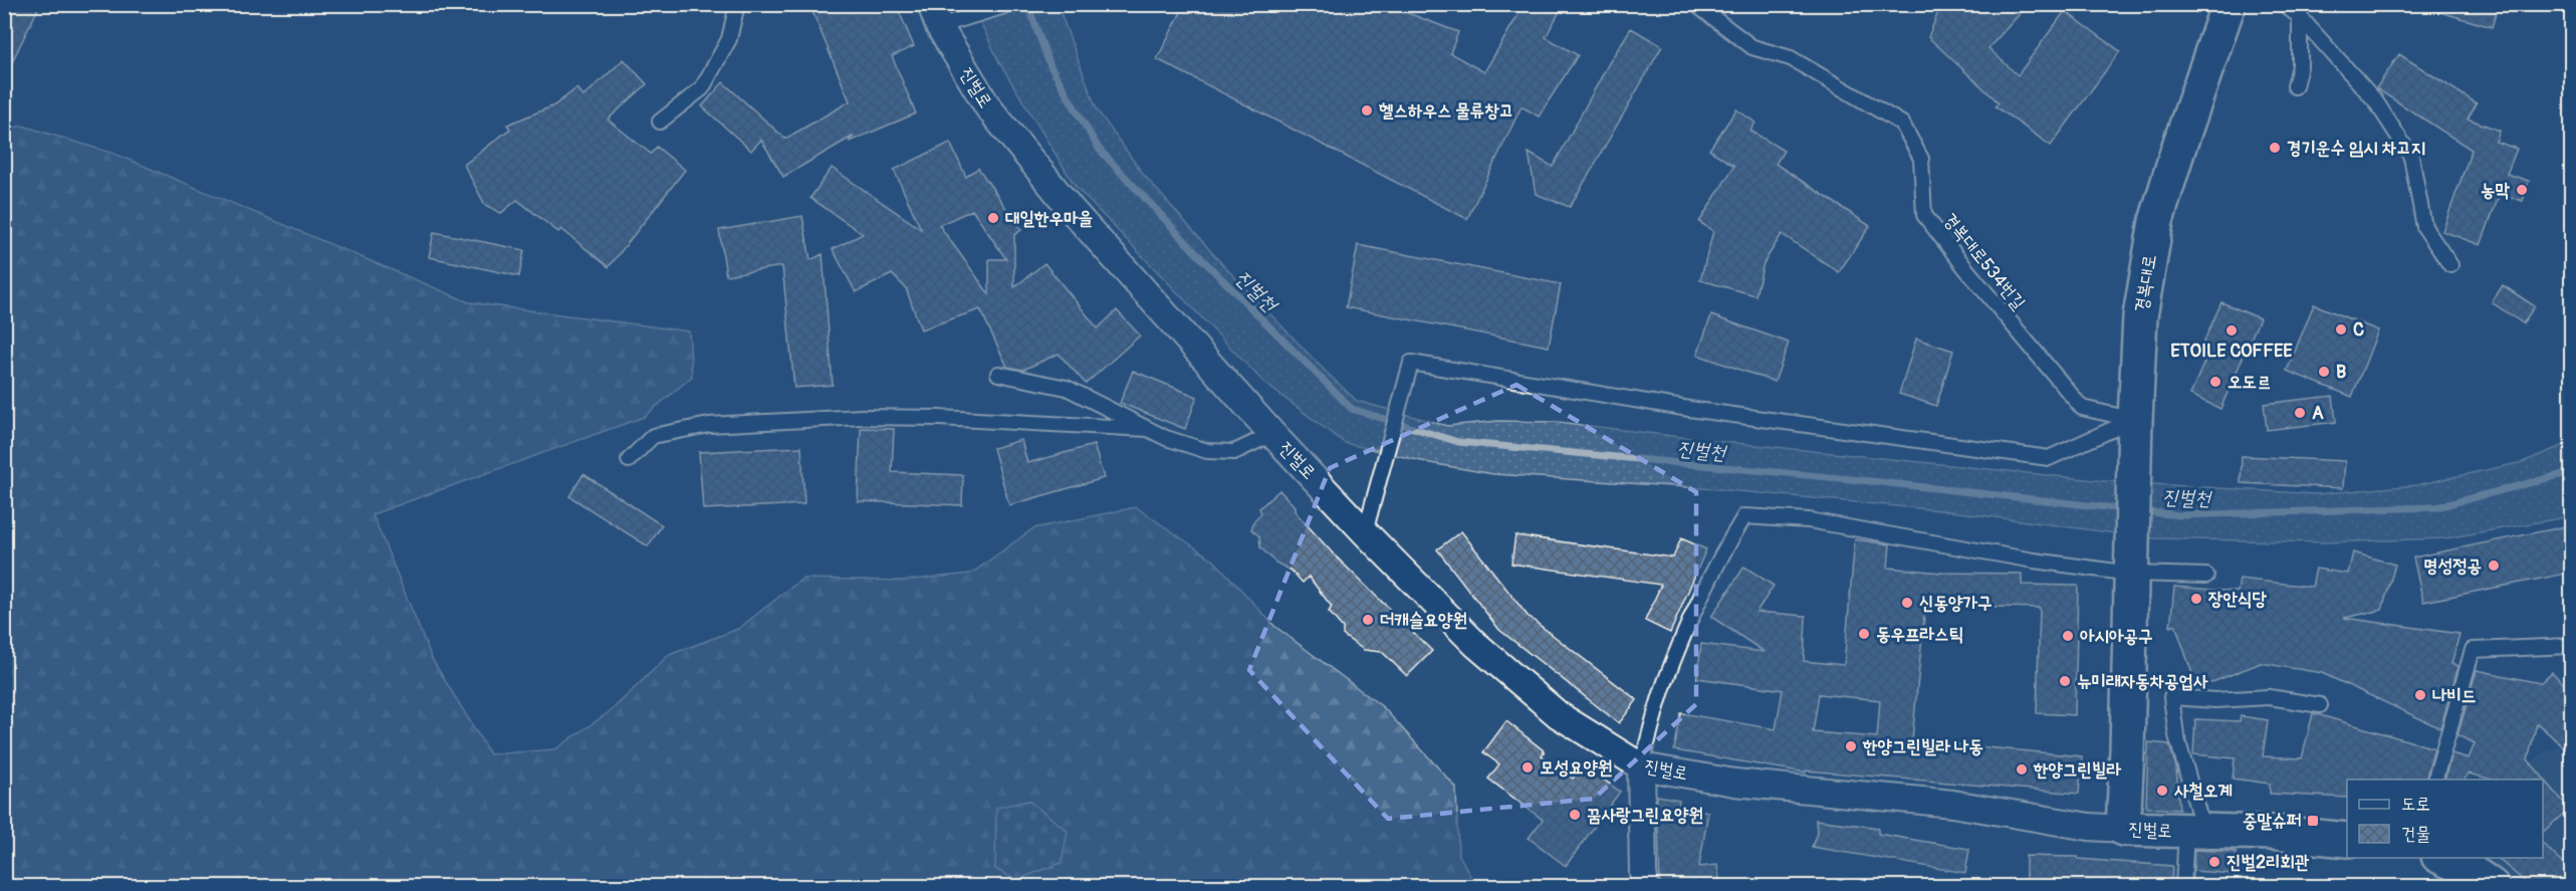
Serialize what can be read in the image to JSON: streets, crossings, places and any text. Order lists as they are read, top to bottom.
{
  "streets": {
    "street": ["진벌로", "경복대로"],
    "lane": ["경복대로534번길"]
  },
  "crossings": [
    ["진벌로", "경복대로"],
    ["경복대로534번길", "경복대로"]
  ],
  "water": ["진벌천"],
  "places": {
    "other": [
      "헬스하우스 물류창고",
      "경기운수 임시 차고지",
      "농막",
      "대일한우마을",
      "C",
      "ETOILE COFFEE",
      "B",
      "오도르",
      "A",
      "명성정공",
      "장안식당",
      "신동양가구",
      "더캐슬요양원",
      "동우프라스틱",
      "아시아공구",
      "뉴미래자동차공업사",
      "나비드",
      "한양그린빌라 나동",
      "모성요양원",
      "한양그린빌라",
      "사철오계",
      "꿈사랑그린요양원",
      "진벌2리회관"
    ],
    "transit": ["중말슈퍼"]
  },
  "legend": ["도로", "건물"]
}
